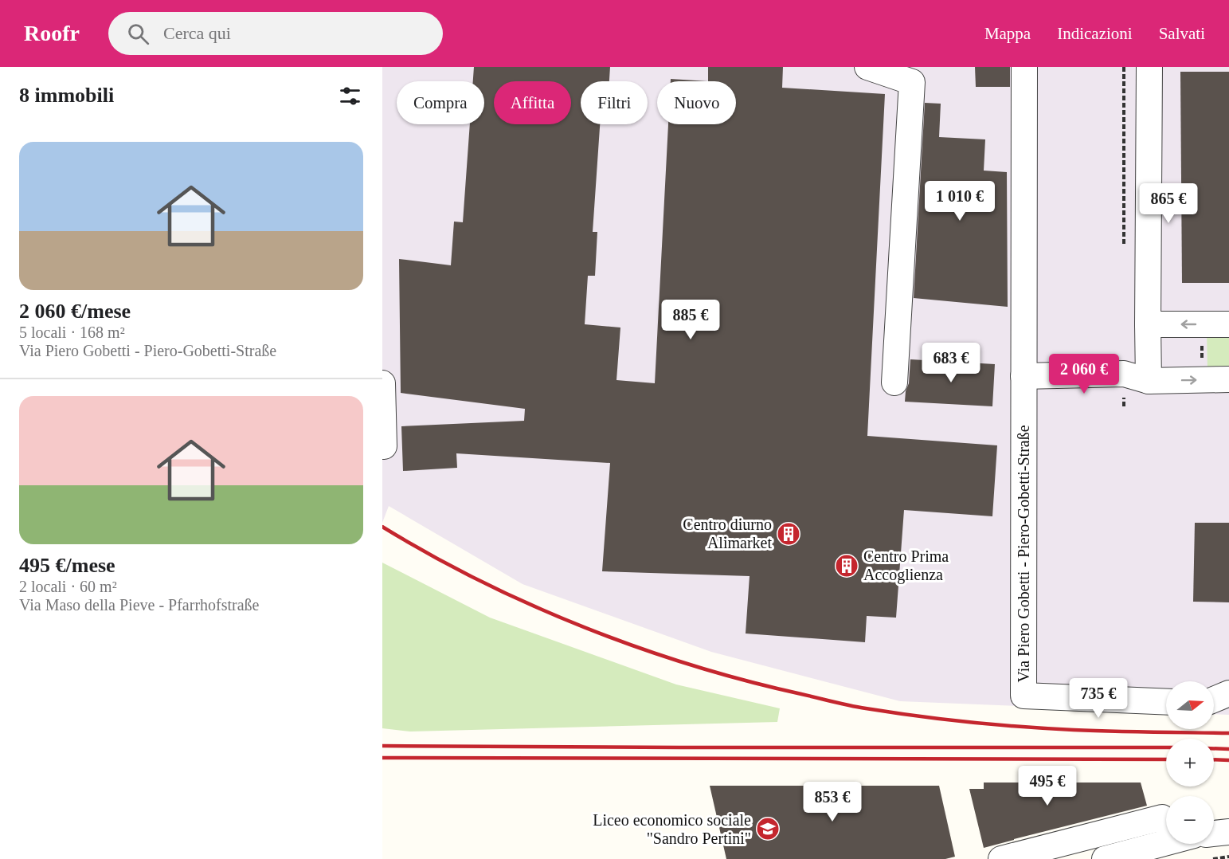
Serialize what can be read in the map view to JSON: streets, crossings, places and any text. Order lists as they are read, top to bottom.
{
  "streets": {
    "street": ["Via Piero Gobetti - Piero-Gobetti-Straße"]
  },
  "places": {
    "building": ["Centro diurno Alimarket", "Centro Prima Accoglienza"],
    "school or university": ["Liceo economico sociale \"Sandro Pertini\""]
  },
  "north": "right",
  "page": {
    "header": "Roofr",
    "search": "Cerca qui",
    "nav": ["Mappa", "Indicazioni", "Salvati"],
    "heading": "8 immobili",
    "chip": [
      "Compra",
      "Affitta",
      "Filtri",
      "Nuovo"
    ],
    "list": [
      {
        "name": "2 060 €/mese",
        "note": "5 locali · 168 m² · Via Piero Gobetti - Piero-Gobetti-Straße"
      },
      {
        "name": "495 €/mese",
        "note": "2 locali · 60 m² · Via Maso della Pieve - Pfarrhofstraße"
      }
    ],
    "price": [
      "1 010 €",
      "865 €",
      "885 €",
      "683 €",
      "2 060 €",
      "735 €",
      "495 €",
      "853 €"
    ],
    "map_buttons": ["+", "−"]
  }
}
